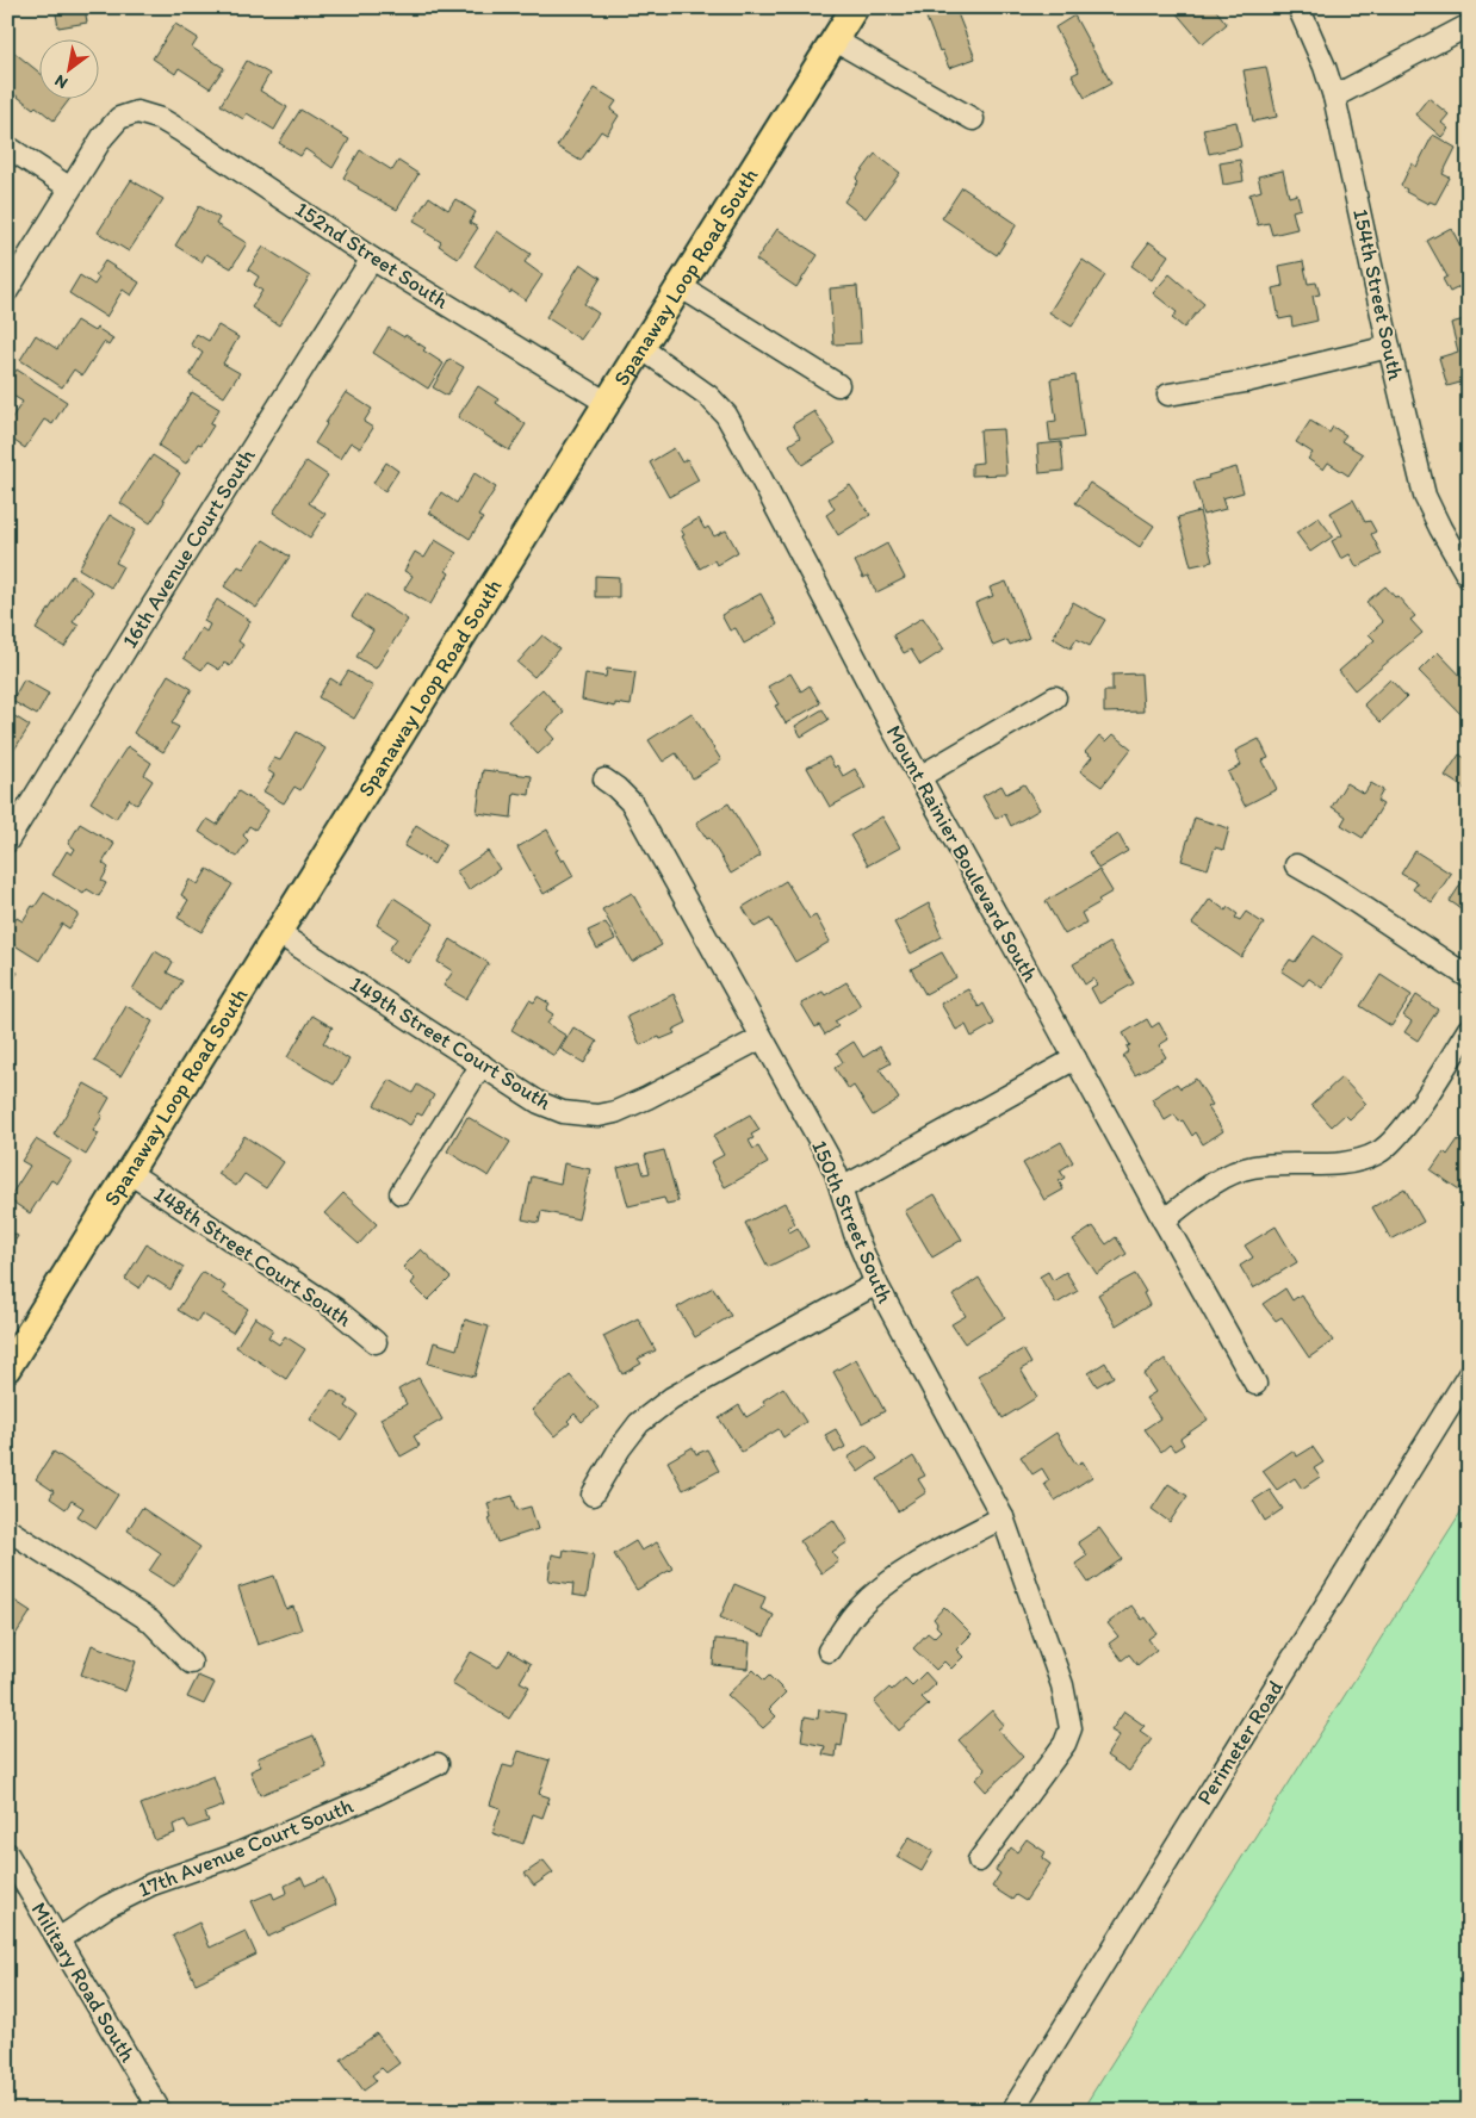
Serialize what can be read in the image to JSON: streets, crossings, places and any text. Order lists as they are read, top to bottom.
{
  "streets": {
    "main road": ["Spanaway Loop Road South"],
    "street": [
      "152nd Street South",
      "154th Street South",
      "16th Avenue Court South",
      "Mount Rainier Boulevard South",
      "149th Street Court South",
      "150th Street South",
      "148th Street Court South",
      "Perimeter Road",
      "17th Avenue Court South",
      "Military Road South"
    ]
  },
  "crossings": [
    ["152nd Street South", "Spanaway Loop Road South"],
    ["152nd Street South", "16th Avenue Court South"],
    ["Spanaway Loop Road South", "Mount Rainier Boulevard South"],
    ["Spanaway Loop Road South", "149th Street Court South"],
    ["Spanaway Loop Road South", "148th Street Court South"],
    ["149th Street Court South", "150th Street South"],
    ["17th Avenue Court South", "Military Road South"]
  ],
  "north": "bottom left"
}
